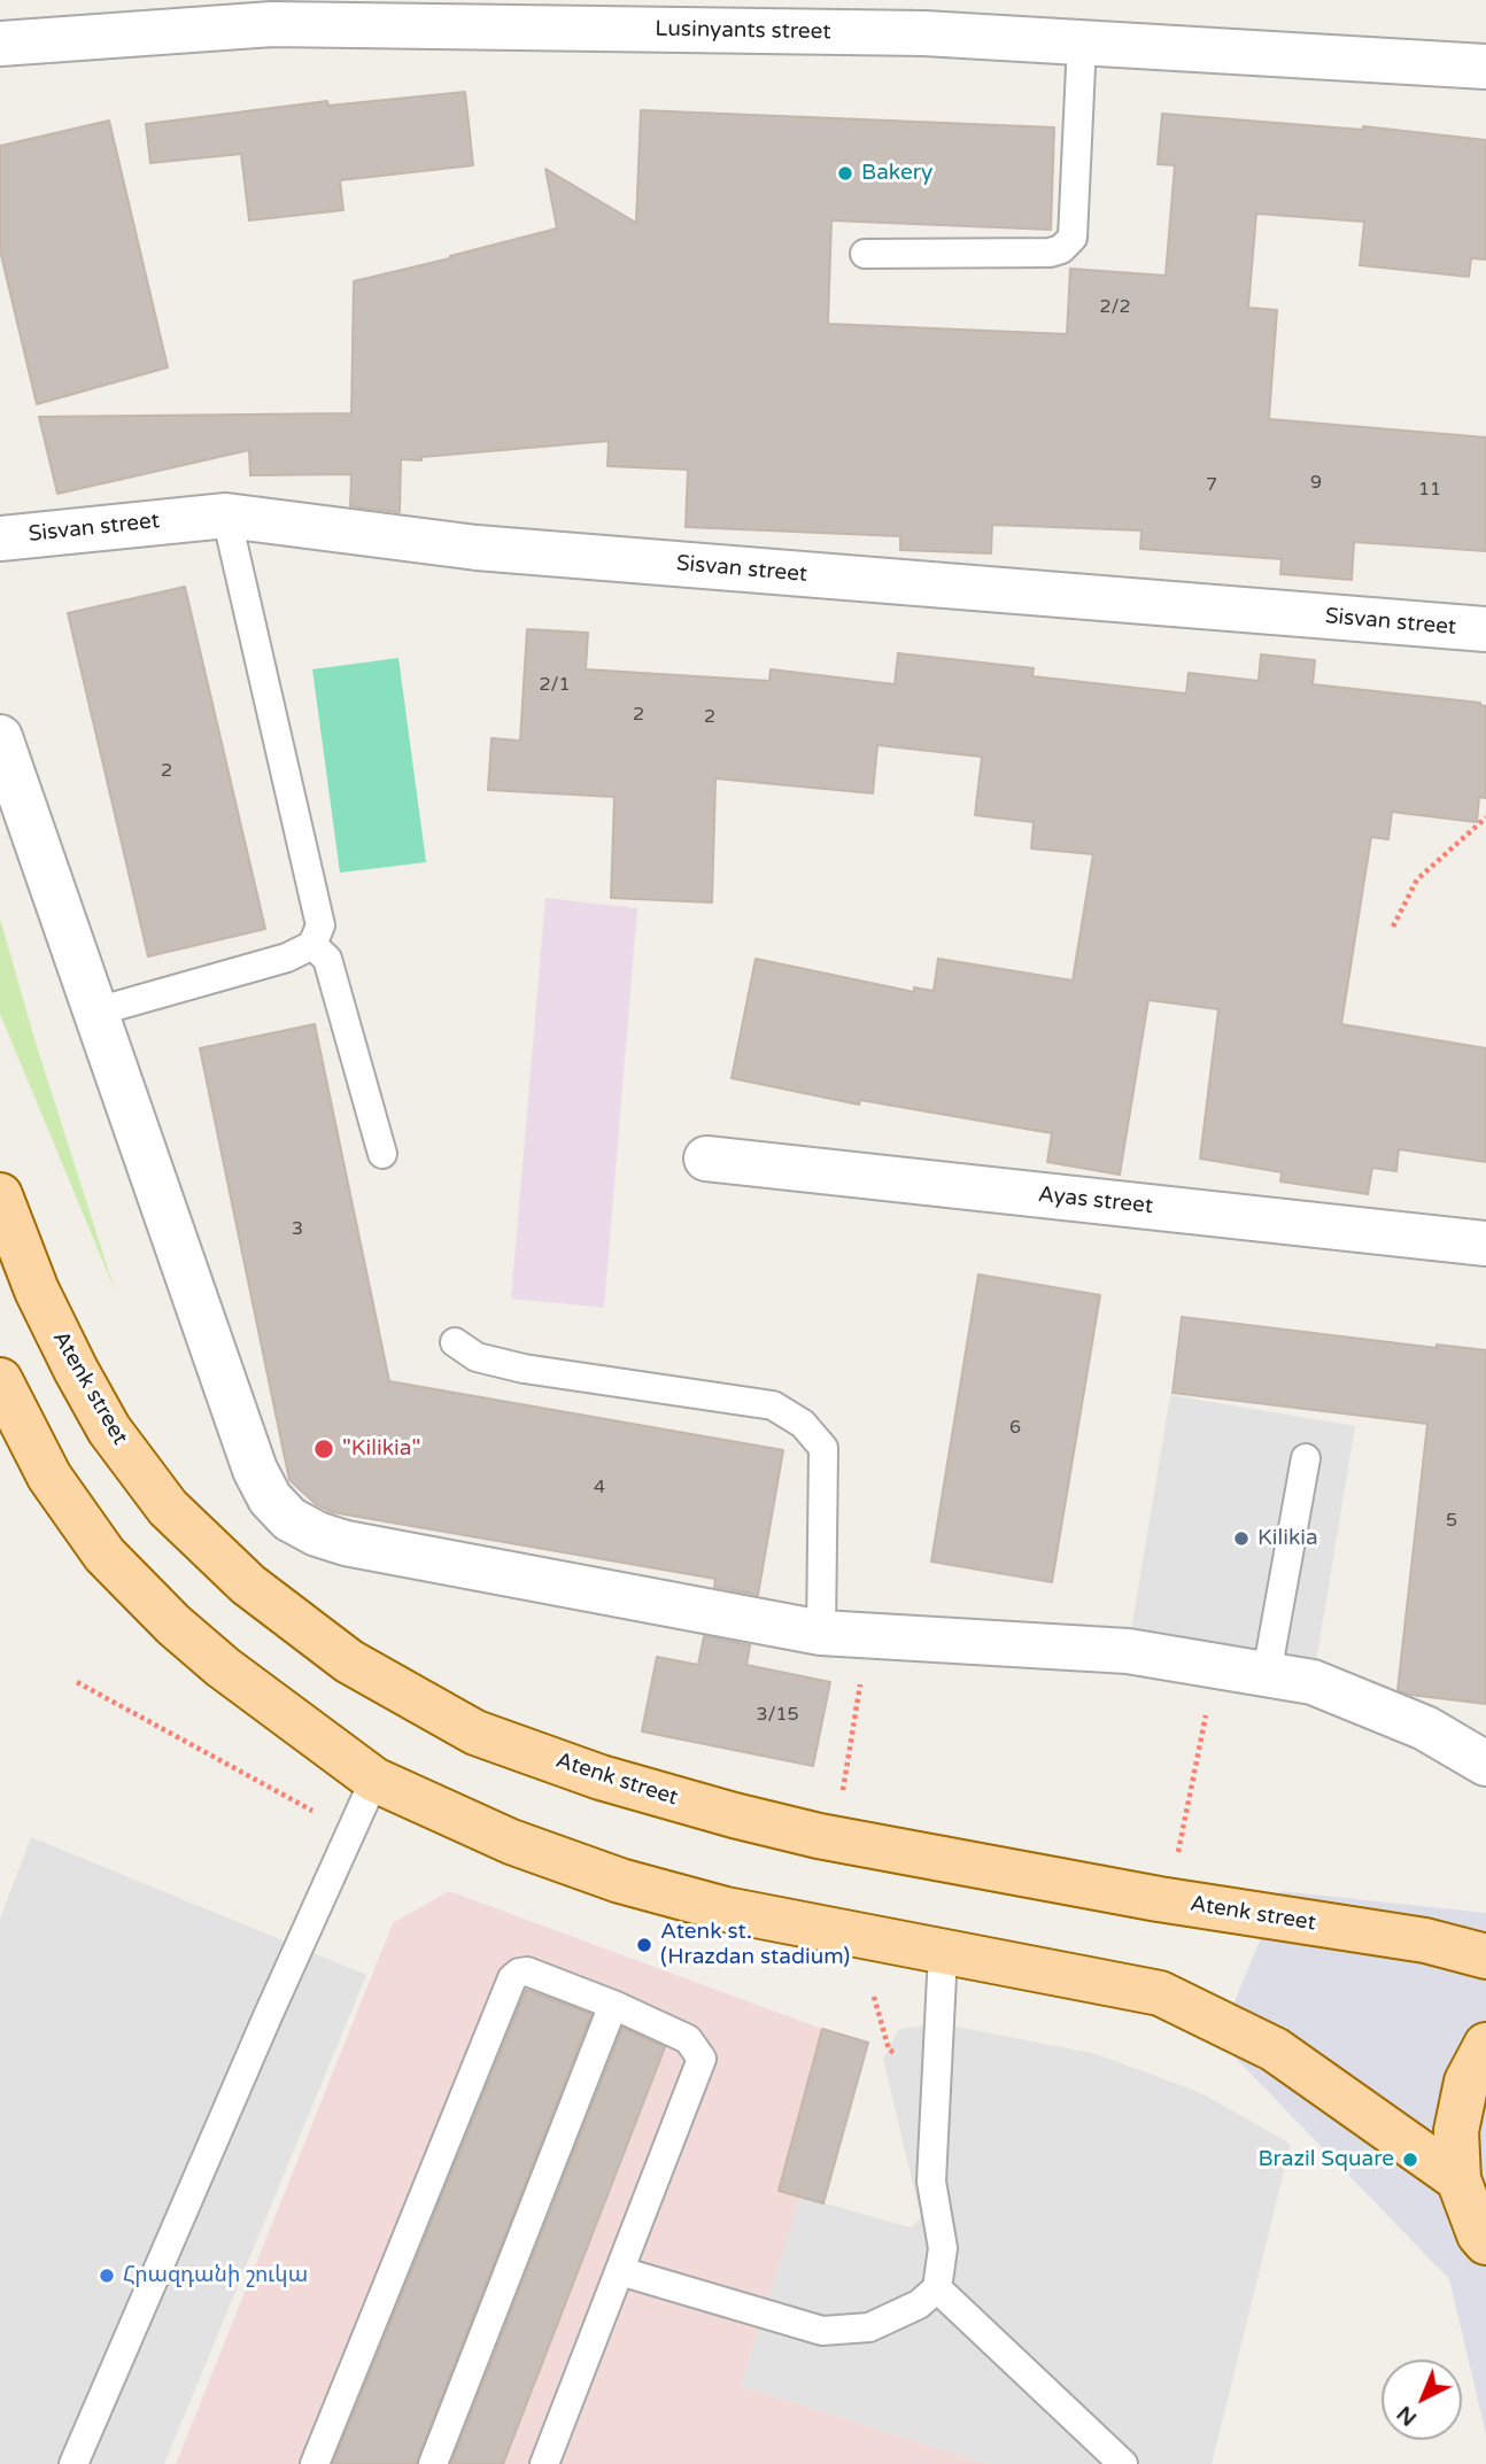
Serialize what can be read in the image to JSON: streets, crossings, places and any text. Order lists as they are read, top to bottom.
{
  "streets": {
    "main road": ["Atenk street"],
    "street": ["Lusinyants street", "Sisvan street", "Ayas street"]
  },
  "places": [
    "Bakery",
    "\"Kilikia\"",
    "Kilikia",
    "Atenk st. (Hrazdan stadium)",
    "Brazil Square",
    "Հրազդանի շուկա"
  ],
  "house_numbers": [
    "2/2",
    "9",
    "7",
    "11",
    "2/1",
    "2",
    "2",
    "2",
    "3",
    "6",
    "4",
    "5",
    "3/15"
  ],
  "north": "bottom left"
}
